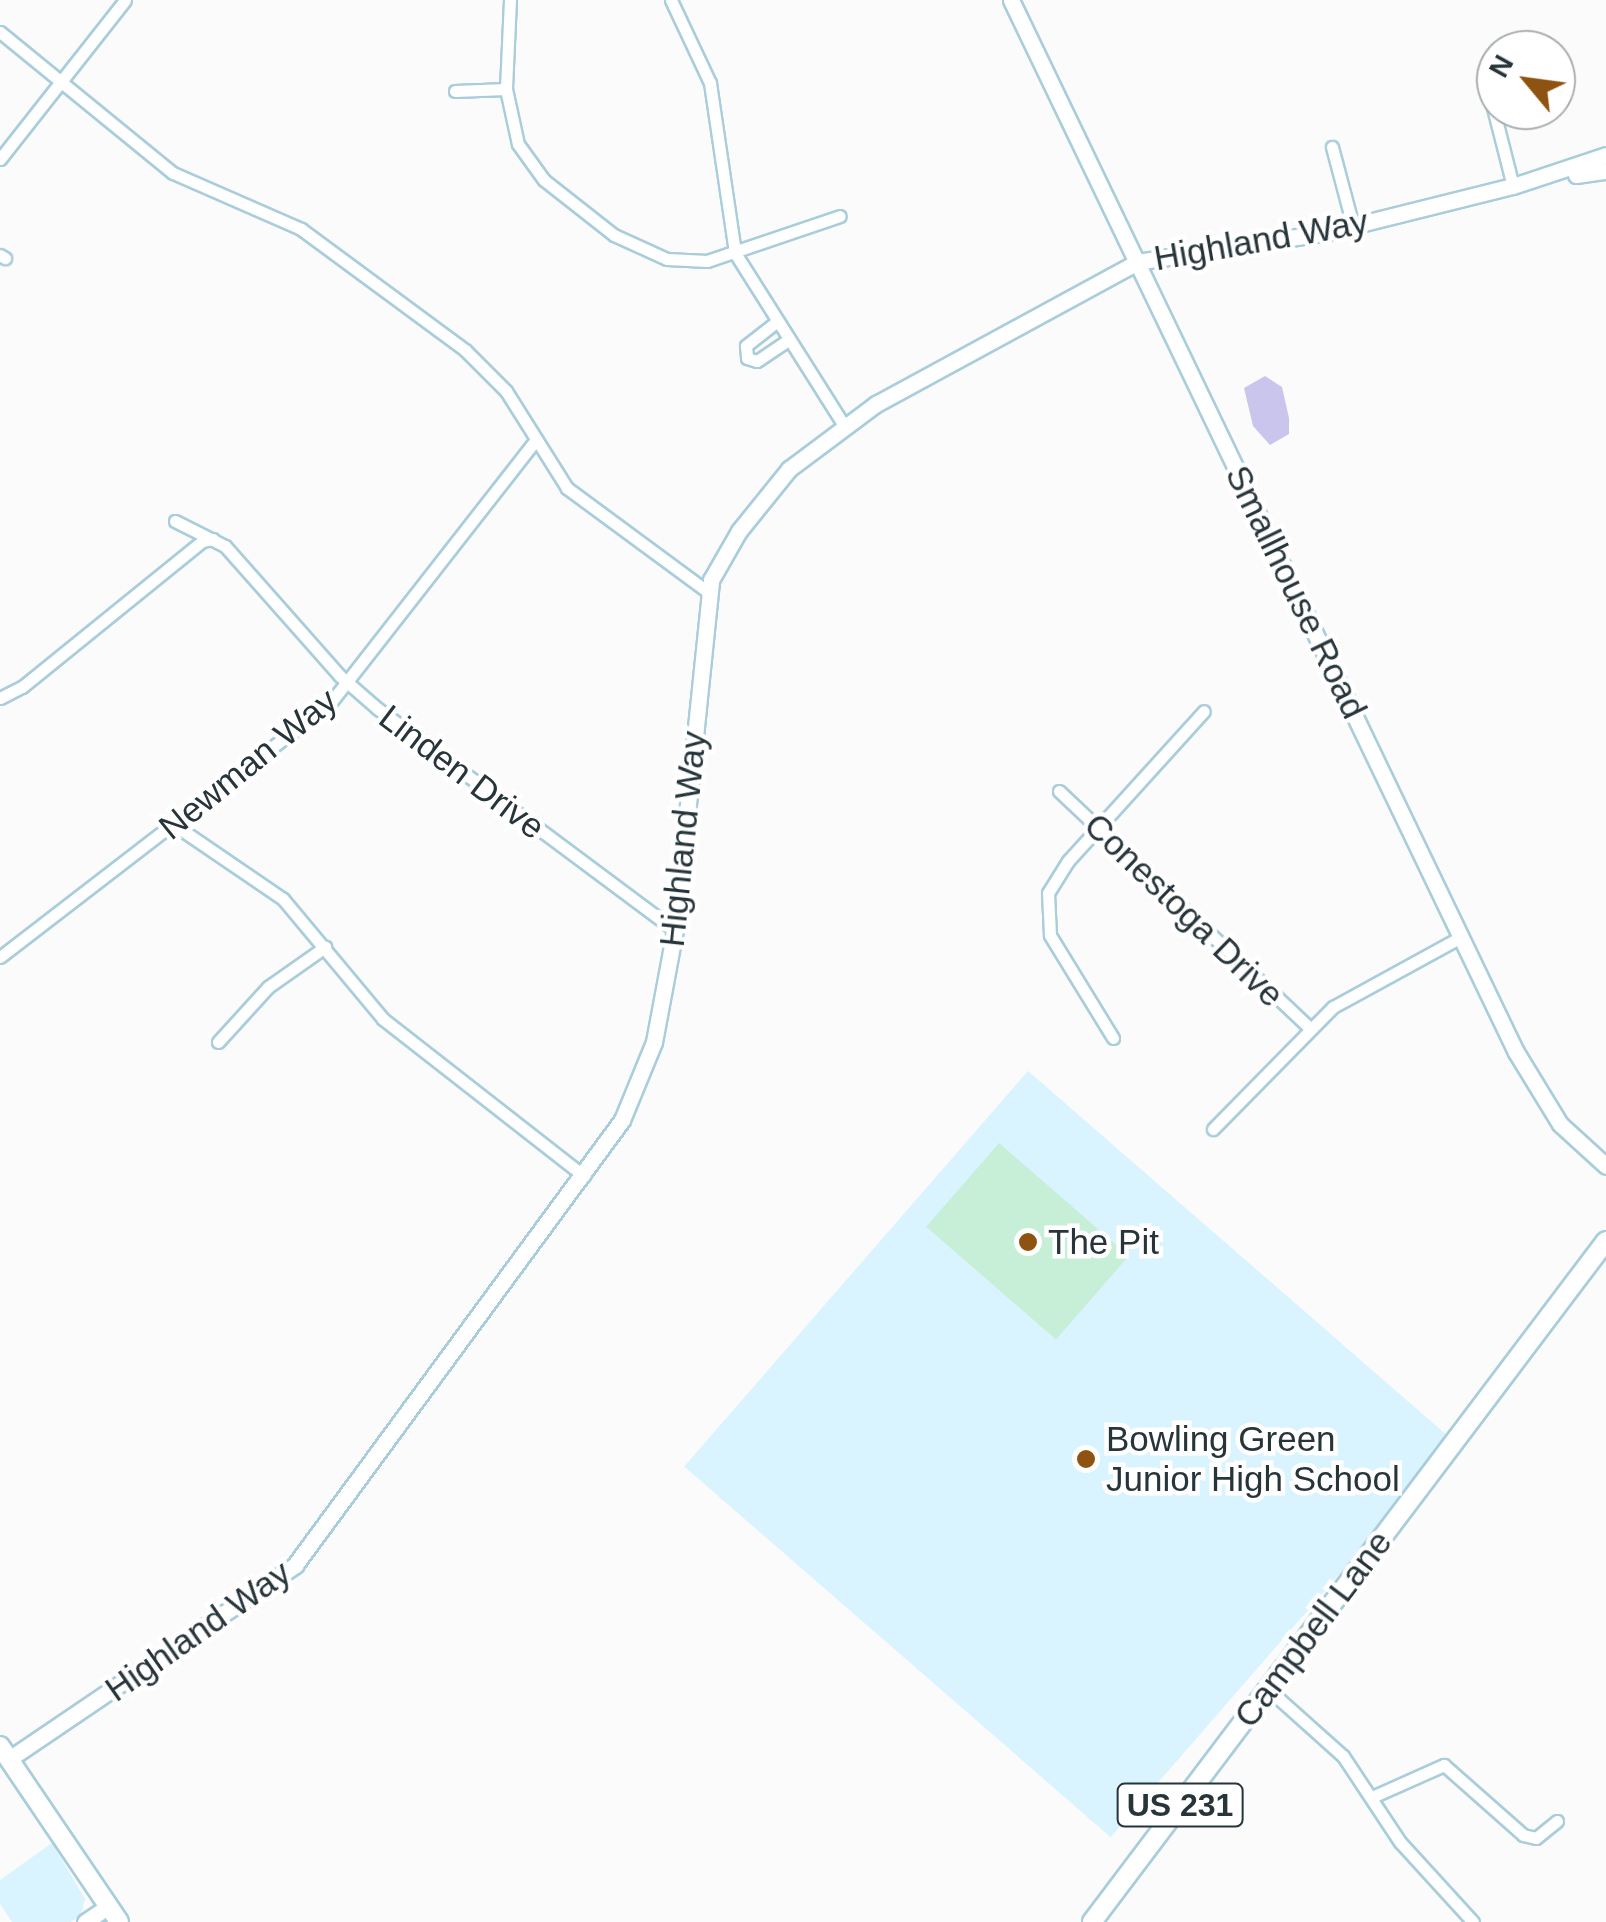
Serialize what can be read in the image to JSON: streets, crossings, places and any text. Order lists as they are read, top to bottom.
{
  "streets": {
    "main road": ["Campbell Lane", "US 231"],
    "street": [
      "Highland Way",
      "Smallhouse Road",
      "Newman Way",
      "Linden Drive",
      "Conestoga Drive"
    ]
  },
  "crossings": [
    ["Highland Way", "Smallhouse Road"],
    ["Highland Way", "Linden Drive"],
    ["Newman Way", "Linden Drive"]
  ],
  "places": ["The Pit", "Bowling Green Junior High School"],
  "north": "top left"
}
